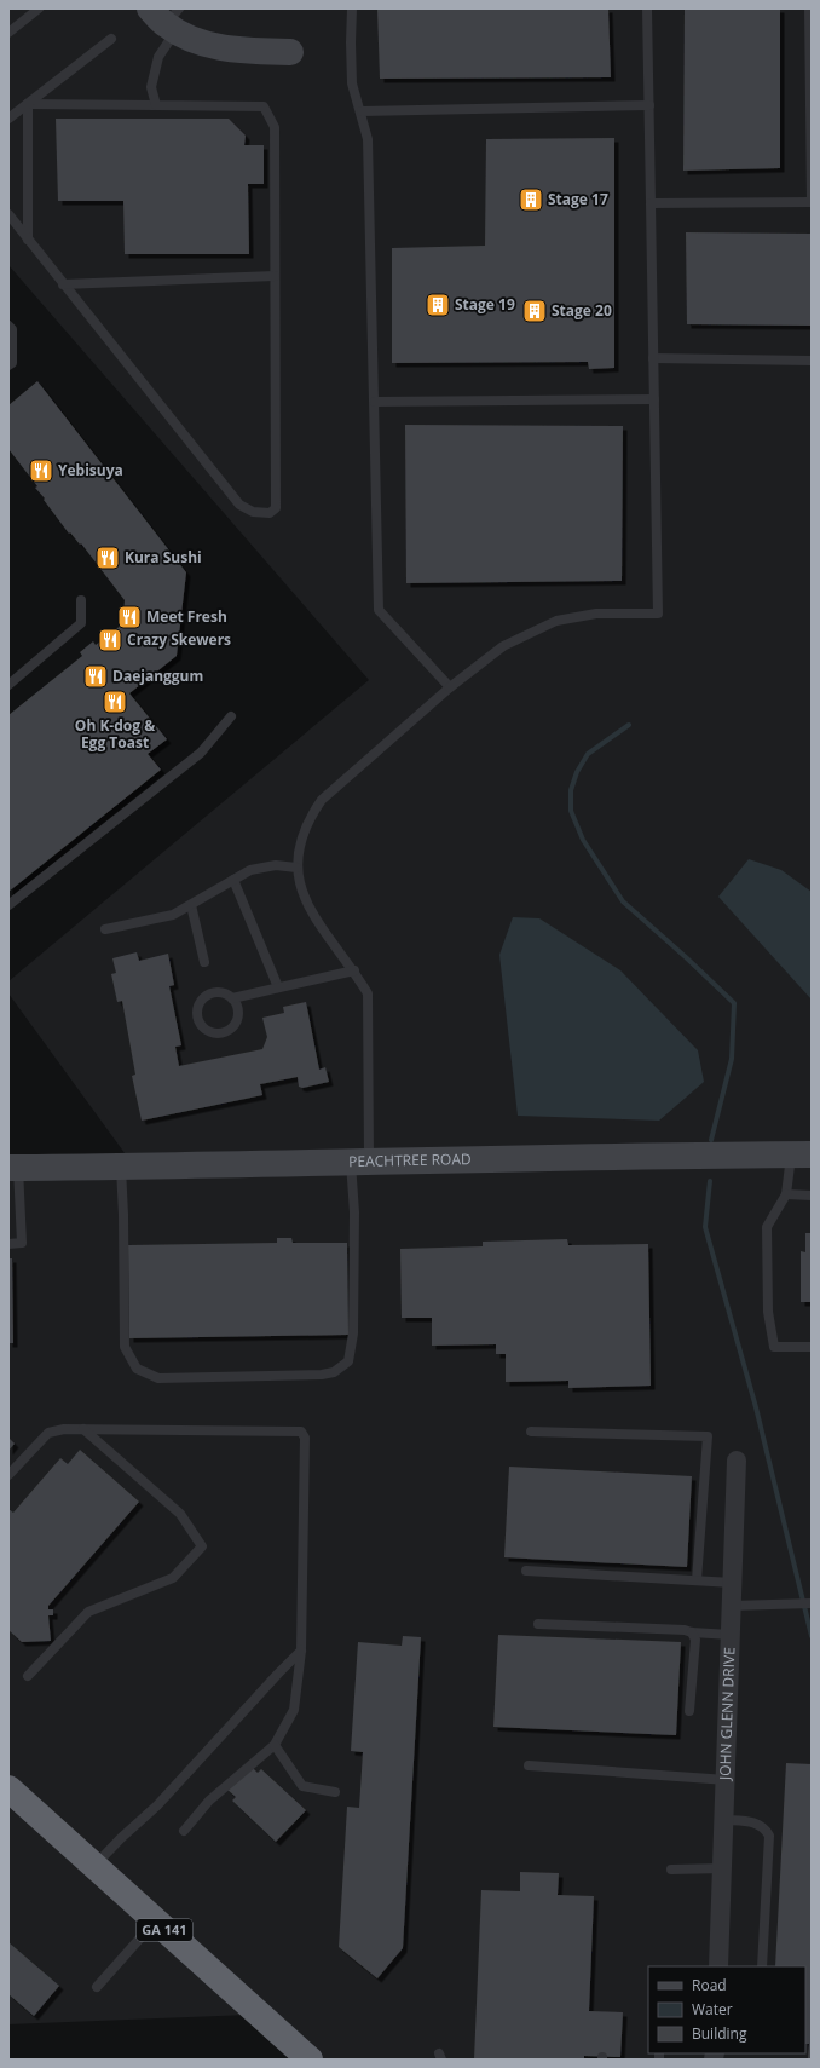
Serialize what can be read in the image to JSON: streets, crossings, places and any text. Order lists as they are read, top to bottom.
{
  "streets": {
    "highway": ["GA 141"],
    "street": ["PEACHTREE ROAD", "JOHN GLENN DRIVE"]
  },
  "places": {
    "building": ["Stage 17", "Stage 19", "Stage 20"],
    "restaurant": [
      "Yebisuya",
      "Kura Sushi",
      "Meet Fresh",
      "Crazy Skewers",
      "Daejanggum",
      "Oh K-dog & Egg Toast"
    ]
  },
  "legend": ["Road", "Water", "Building"]
}
